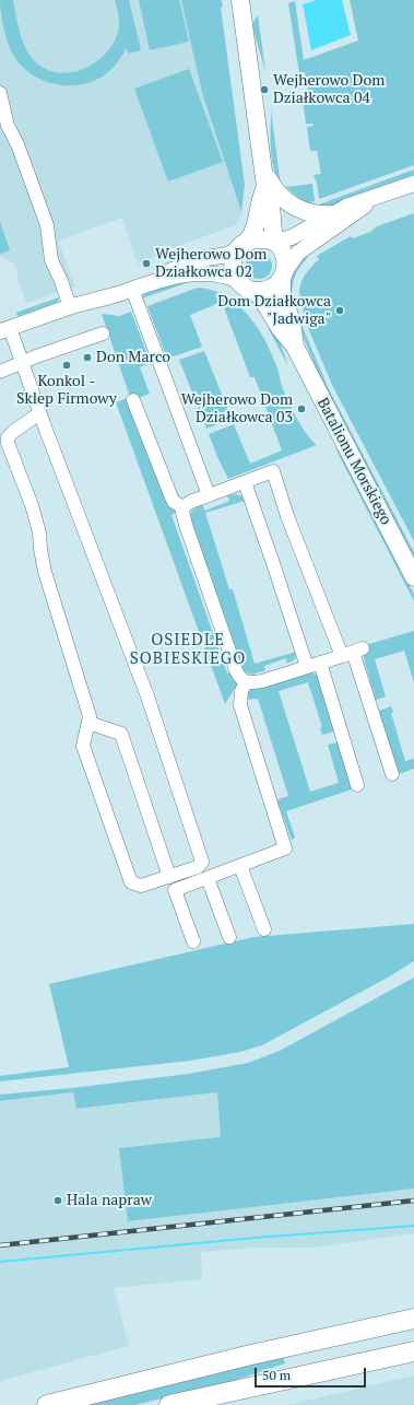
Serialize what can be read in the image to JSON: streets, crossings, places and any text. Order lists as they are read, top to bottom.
{
  "streets": {
    "main road": ["Batalionu Morskiego"]
  },
  "districts": ["OSIEDLE SOBIESKIEGO"],
  "places": [
    "Wejherowo Dom Działkowca 04",
    "Wejherowo Dom Działkowca 02",
    "Dom Działkowca \"Jadwiga\"",
    "Don Marco",
    "Konkol - Sklep Firmowy",
    "Wejherowo Dom Działkowca 03",
    "Hala napraw"
  ],
  "scale_bar": "50 m"
}
